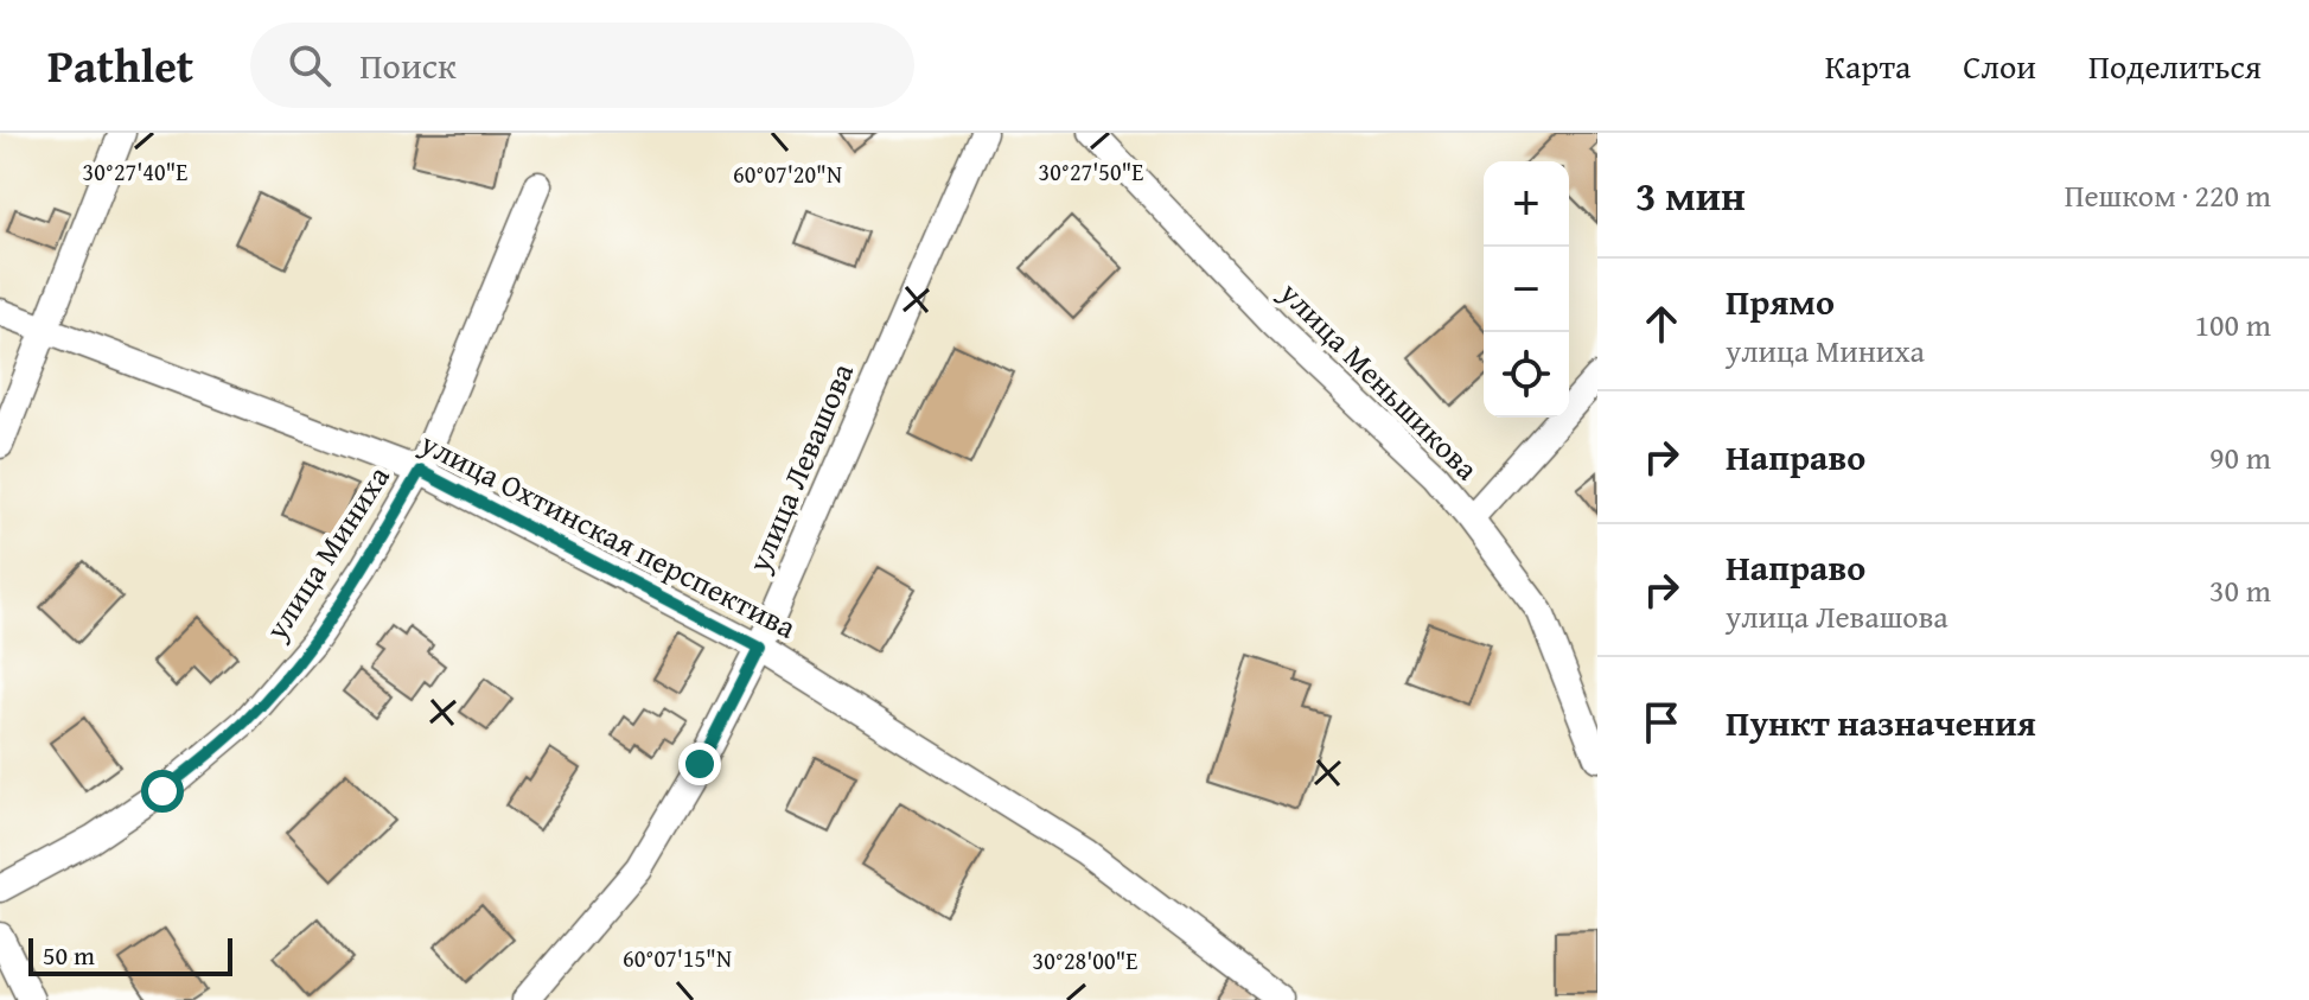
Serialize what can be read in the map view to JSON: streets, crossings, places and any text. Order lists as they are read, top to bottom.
{
  "streets": {
    "street": [
      "улица Меньшикова",
      "улица Левашова",
      "улица Охтинская перспектива",
      "улица Миниха"
    ]
  },
  "crossings": [
    ["улица Левашова", "улица Охтинская перспектива"],
    ["улица Охтинская перспектива", "улица Миниха"]
  ],
  "scale_bar": "50 m",
  "page": {
    "header": "Pathlet",
    "search": "Поиск",
    "nav": ["Карта", "Слои", "Поделиться"],
    "heading": ["3 мин", "Пешком · 220 m"],
    "map_buttons": ["+", "−"],
    "list": [
      ["Прямо", "улица Миниха", "100 m"],
      ["Направо", "90 m"],
      ["Направо", "улица Левашова", "30 m"],
      "Пункт назначения"
    ],
    "scale": "50 m"
  },
  "coordinates": [
    "30°27'40\"E",
    "30°27'50\"E",
    "60°07'20\"N",
    "60°07'15\"N",
    "30°28'00\"E"
  ]
}
